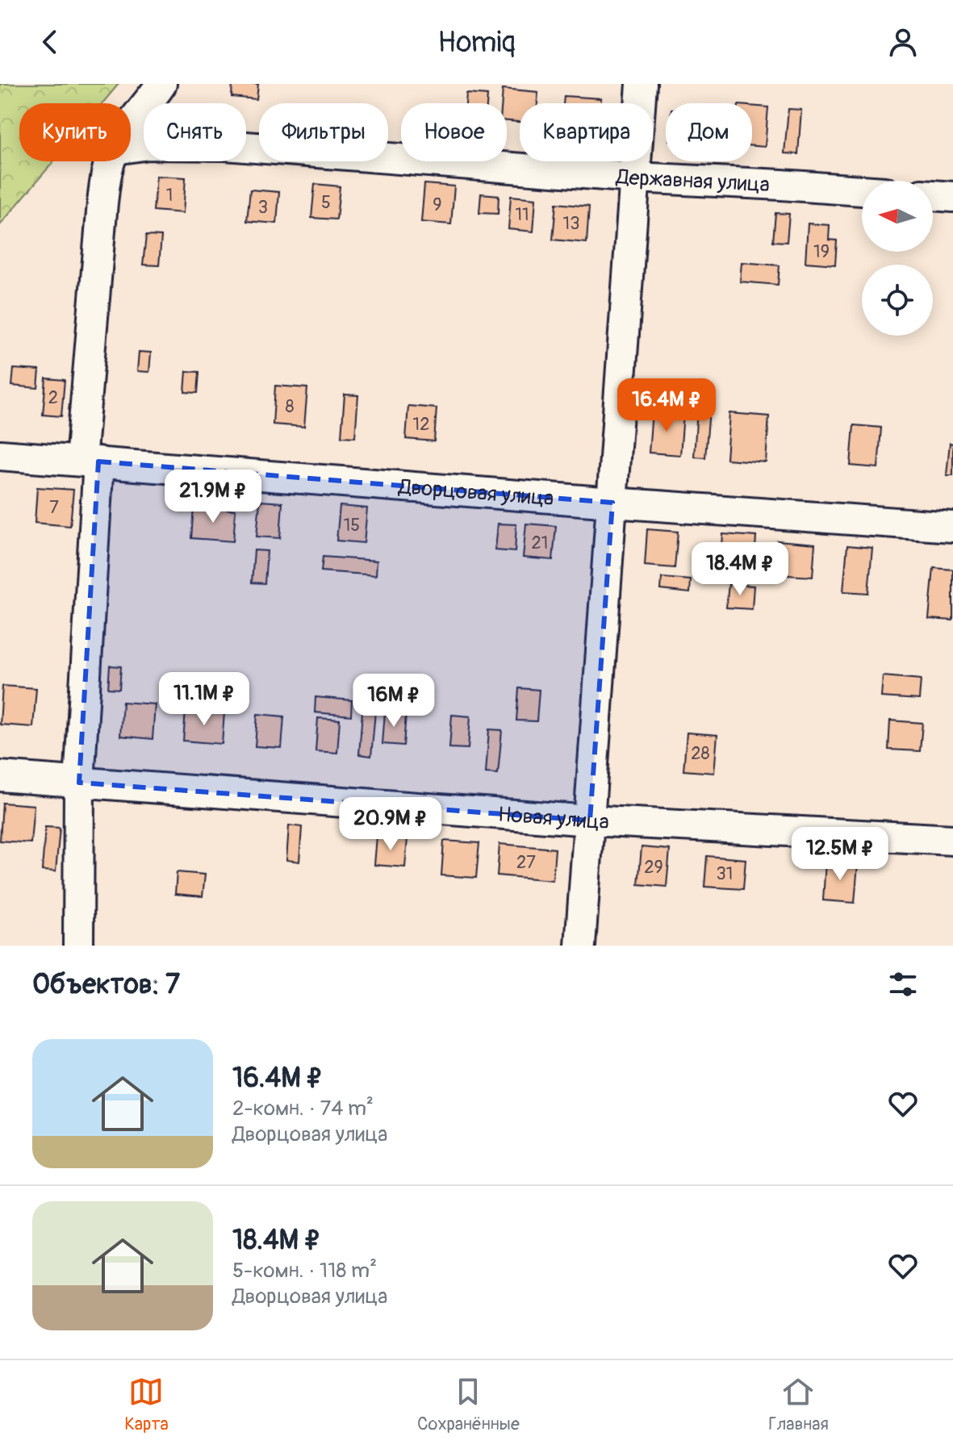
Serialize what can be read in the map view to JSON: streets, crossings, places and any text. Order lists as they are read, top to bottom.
{
  "streets": {
    "street": ["Державная улица", "Дворцовая улица", "Новая улица"]
  },
  "house_numbers": [
    "1",
    "5",
    "9",
    "3",
    "11",
    "13",
    "19",
    "2",
    "8",
    "12",
    "7",
    "15",
    "21",
    "28",
    "27",
    "29",
    "31"
  ],
  "north": "left",
  "page": {
    "header": "Homiq",
    "chip": [
      "Купить",
      "Снять",
      "Фильтры",
      "Новое",
      "Квартира",
      "Дом"
    ],
    "price": [
      "16.4M ₽",
      "21.9M ₽",
      "18.4M ₽",
      "11.1M ₽",
      "16M ₽",
      "20.9M ₽",
      "12.5M ₽"
    ],
    "heading": "Объектов: 7",
    "list": [
      {
        "name": "16.4M ₽",
        "note": "2-комн. · 74 m² · Дворцовая улица"
      },
      {
        "name": "18.4M ₽",
        "note": "5-комн. · 118 m² · Дворцовая улица"
      }
    ],
    "tabs": ["Карта", "Сохранённые", "Главная"]
  }
}
